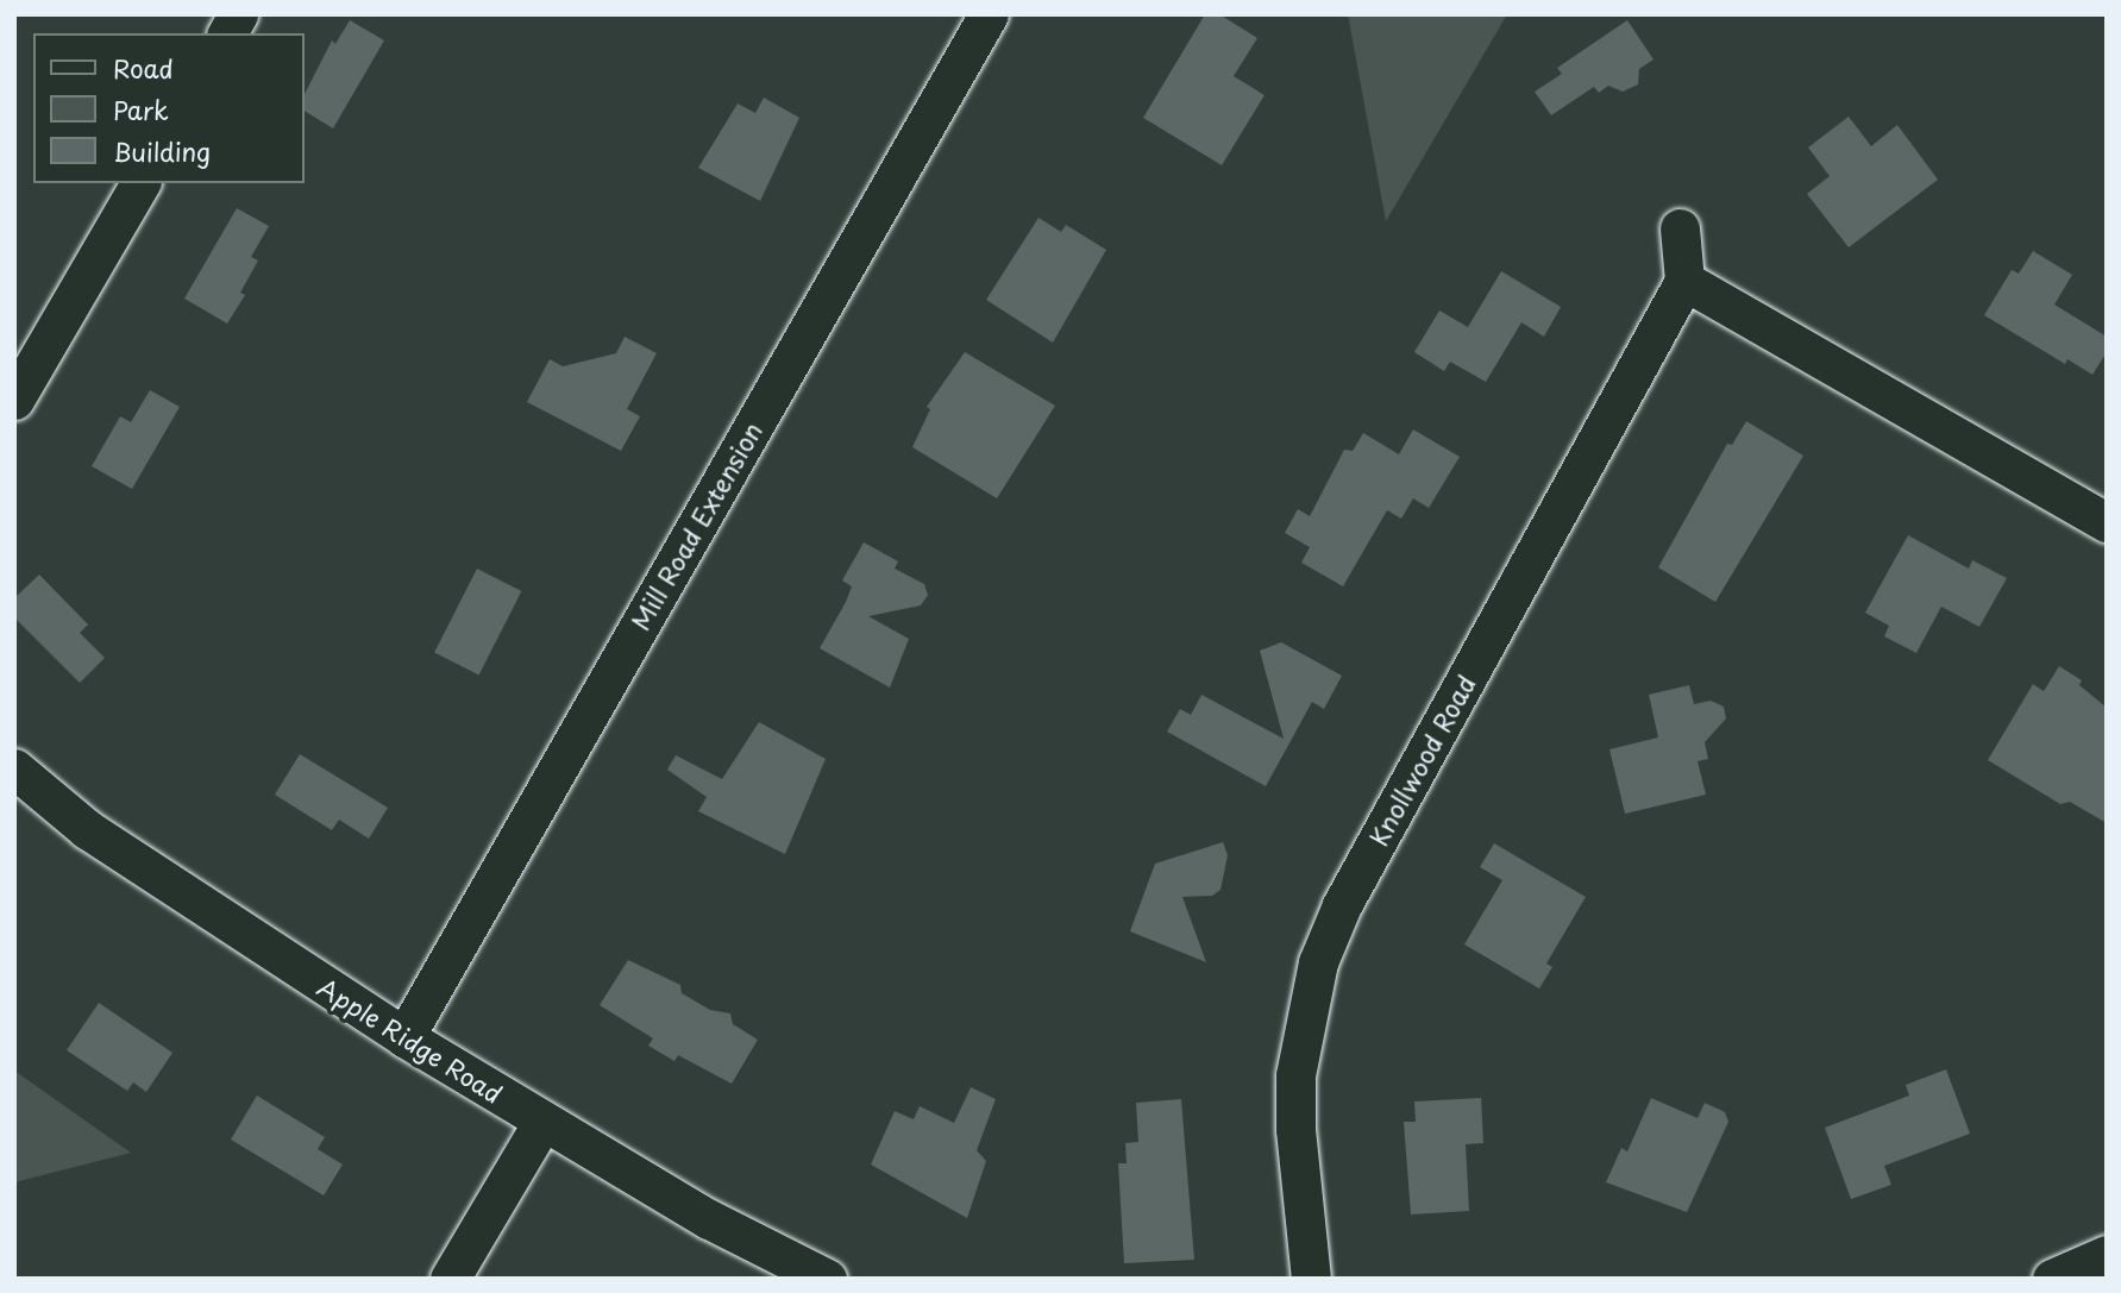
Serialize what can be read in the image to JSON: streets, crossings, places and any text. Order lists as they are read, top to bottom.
{
  "streets": {
    "street": ["Mill Road Extension", "Knollwood Road", "Apple Ridge Road"]
  },
  "crossings": [
    ["Mill Road Extension", "Apple Ridge Road"]
  ],
  "legend": ["Road", "Park", "Building"]
}
